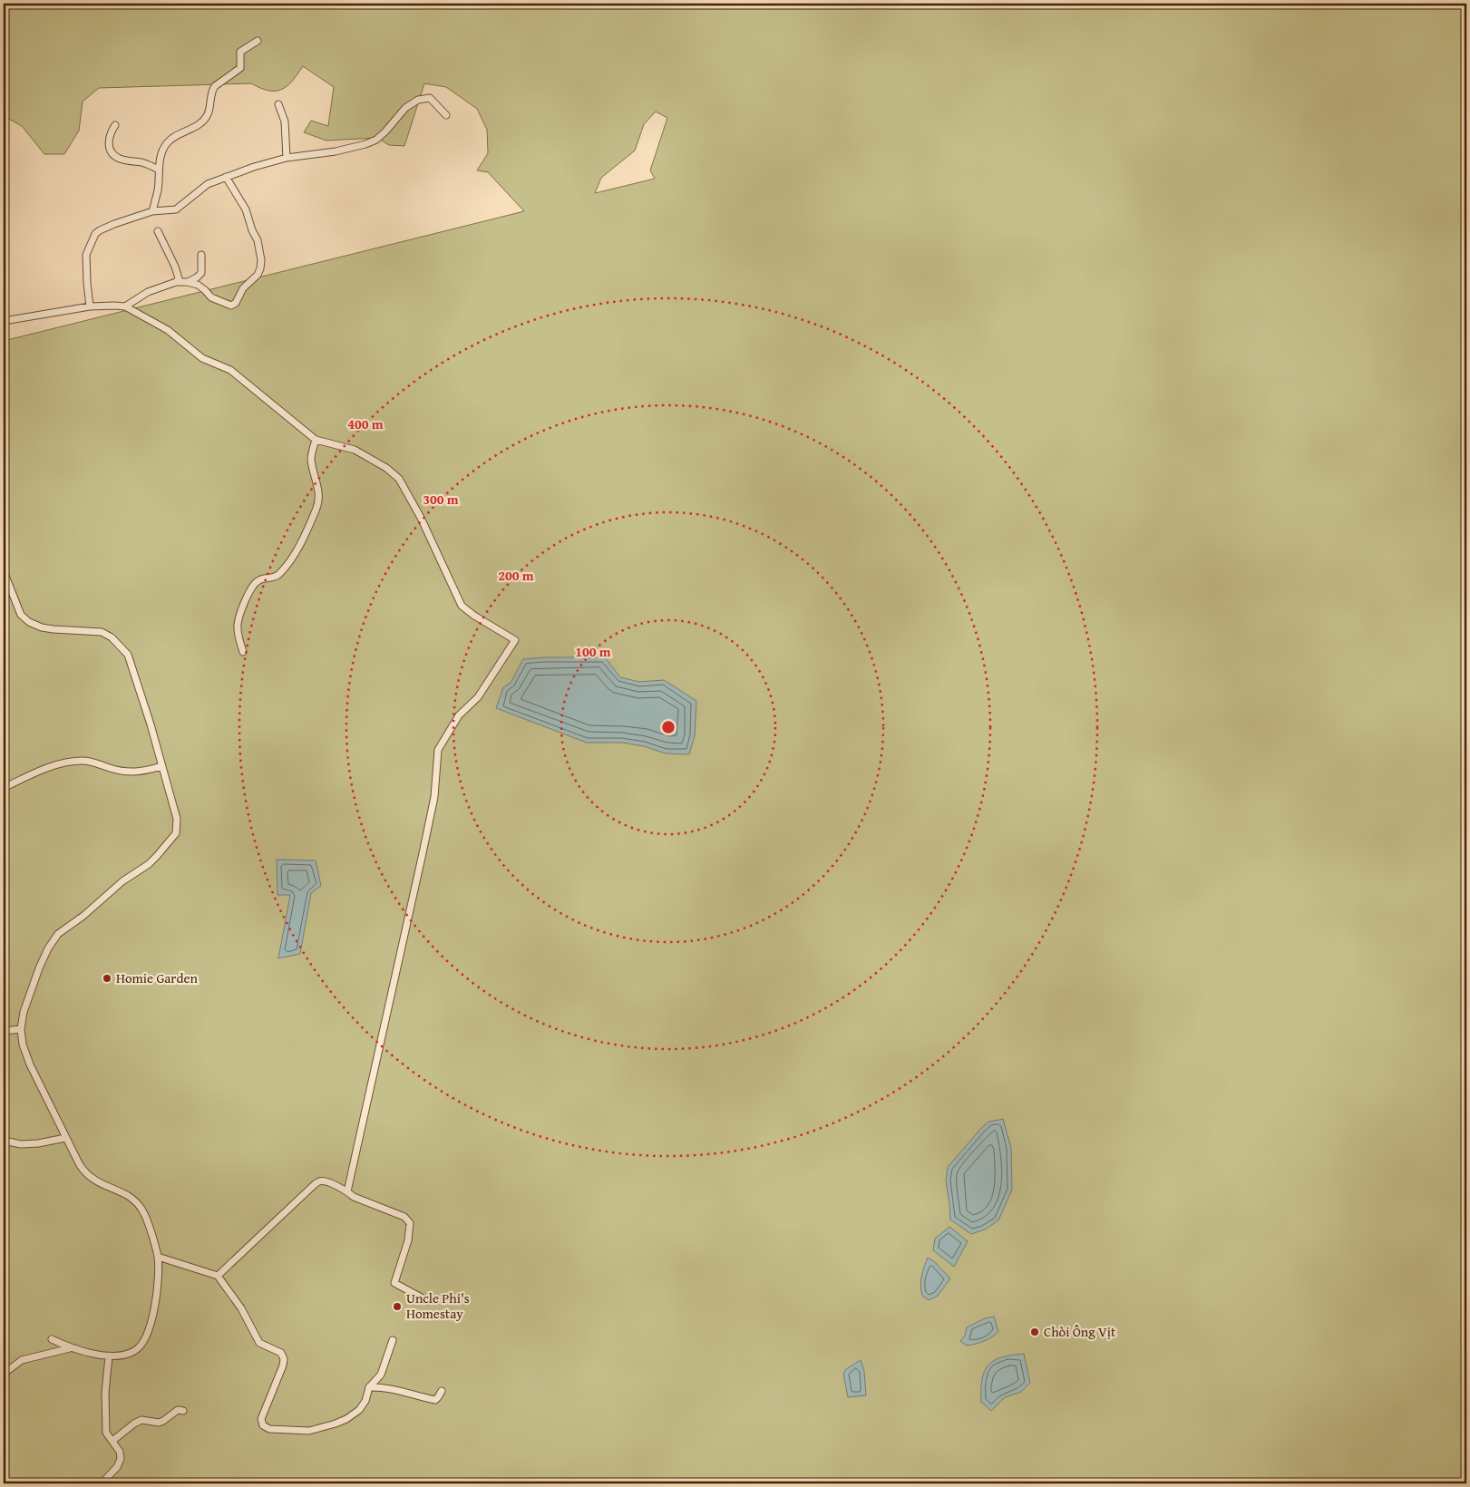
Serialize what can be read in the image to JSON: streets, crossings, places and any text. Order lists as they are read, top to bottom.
{
  "places": ["Homie Garden", "Uncle Phi's Homestay", "Chòi Ông Vịt"],
  "rings": [
    "400 m",
    "300 m",
    "200 m",
    "100 m"
  ]
}
